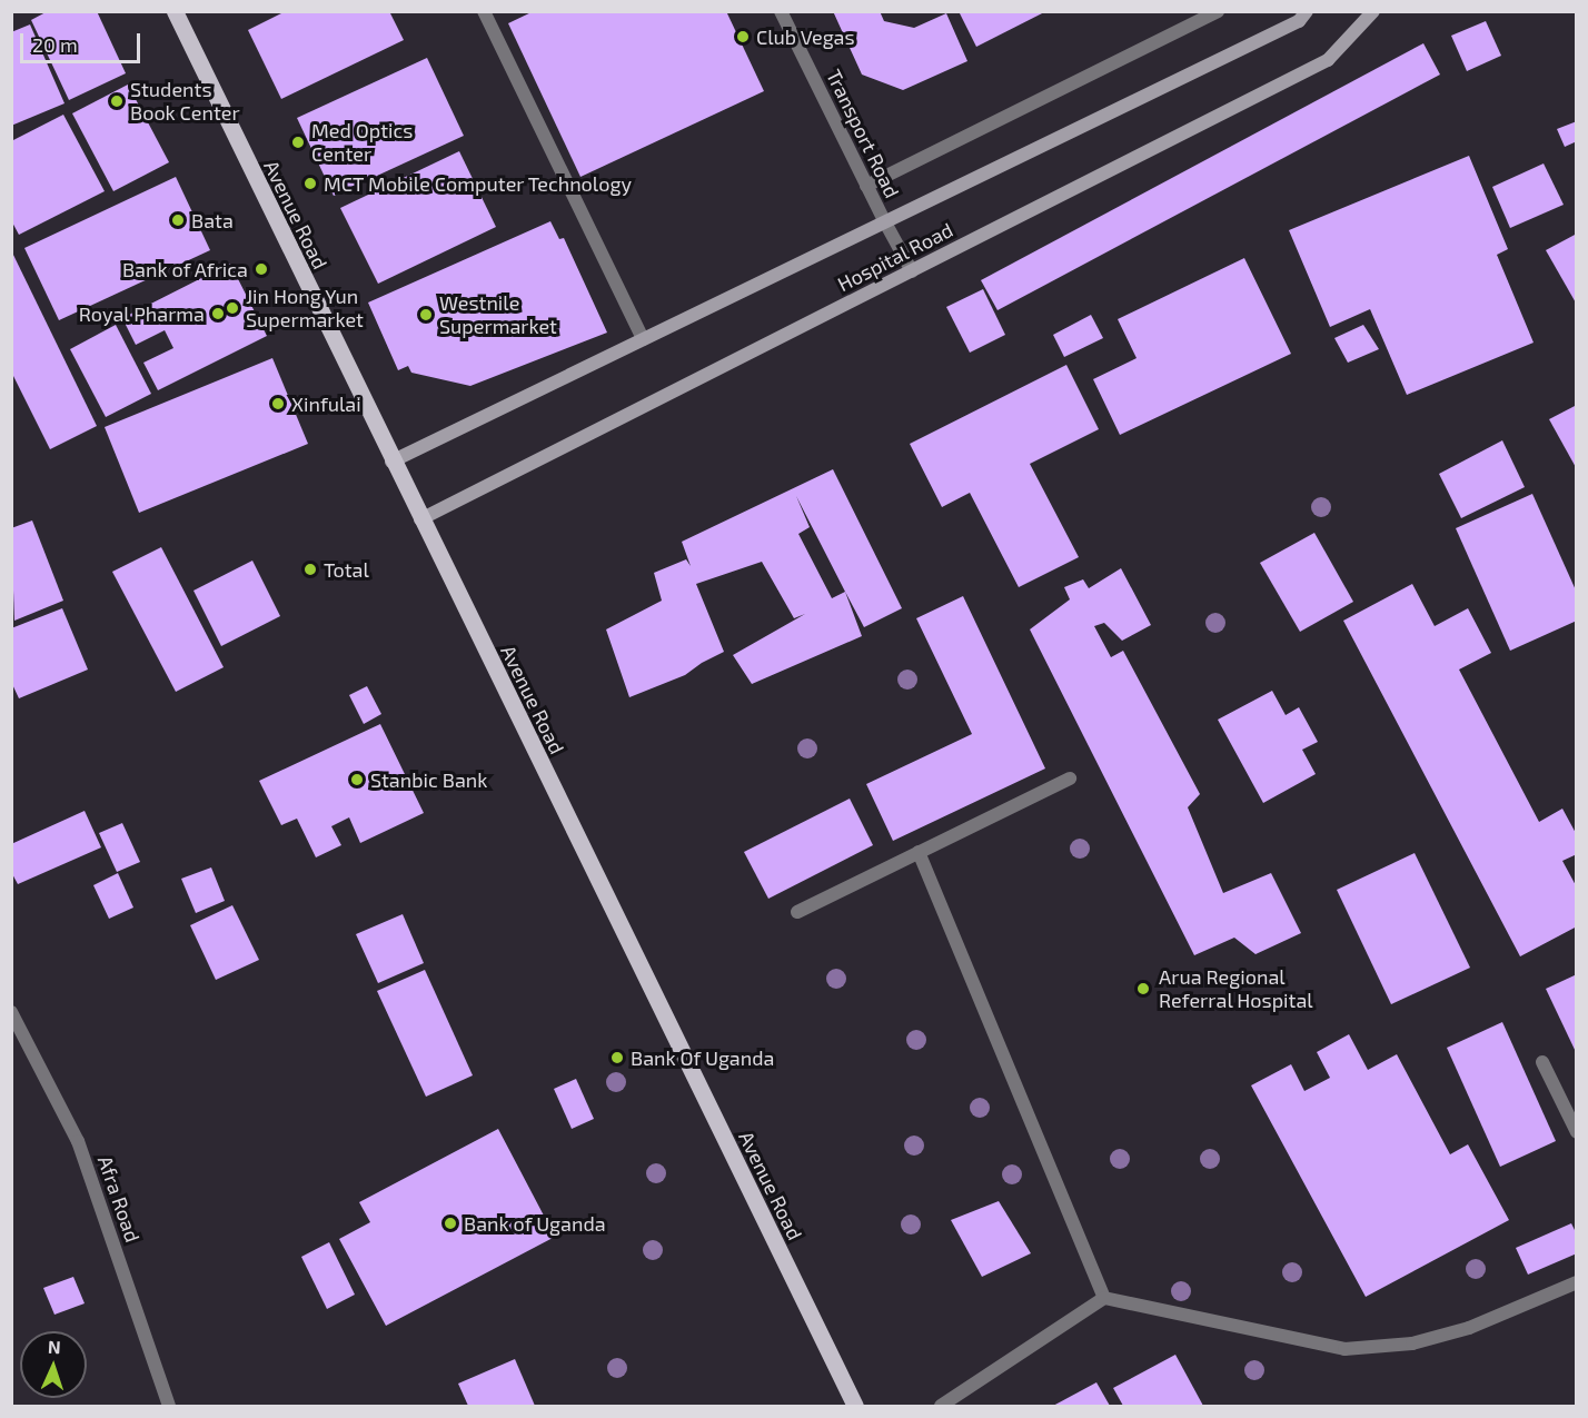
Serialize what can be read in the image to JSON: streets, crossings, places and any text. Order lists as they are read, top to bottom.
{
  "streets": {
    "main road": ["Avenue Road", "Hospital Road"],
    "street": ["Transport Road", "Afra Road"]
  },
  "crossings": [
    ["Transport Road", "Hospital Road"],
    ["Avenue Road", "Hospital Road"]
  ],
  "places": [
    "Club Vegas",
    "Students Book Center",
    "Med Optics Center",
    "MCT Mobile Computer Technology",
    "Bata",
    "Bank of Africa",
    "Jin Hong Yun Supermarket",
    "Royal Pharma",
    "Westnile Supermarket",
    "Xinfulai",
    "Total",
    "Stanbic Bank",
    "Arua Regional Referral Hospital",
    "Bank Of Uganda",
    "Bank of Uganda"
  ],
  "scale_bar": "20 m",
  "north": "top"
}
